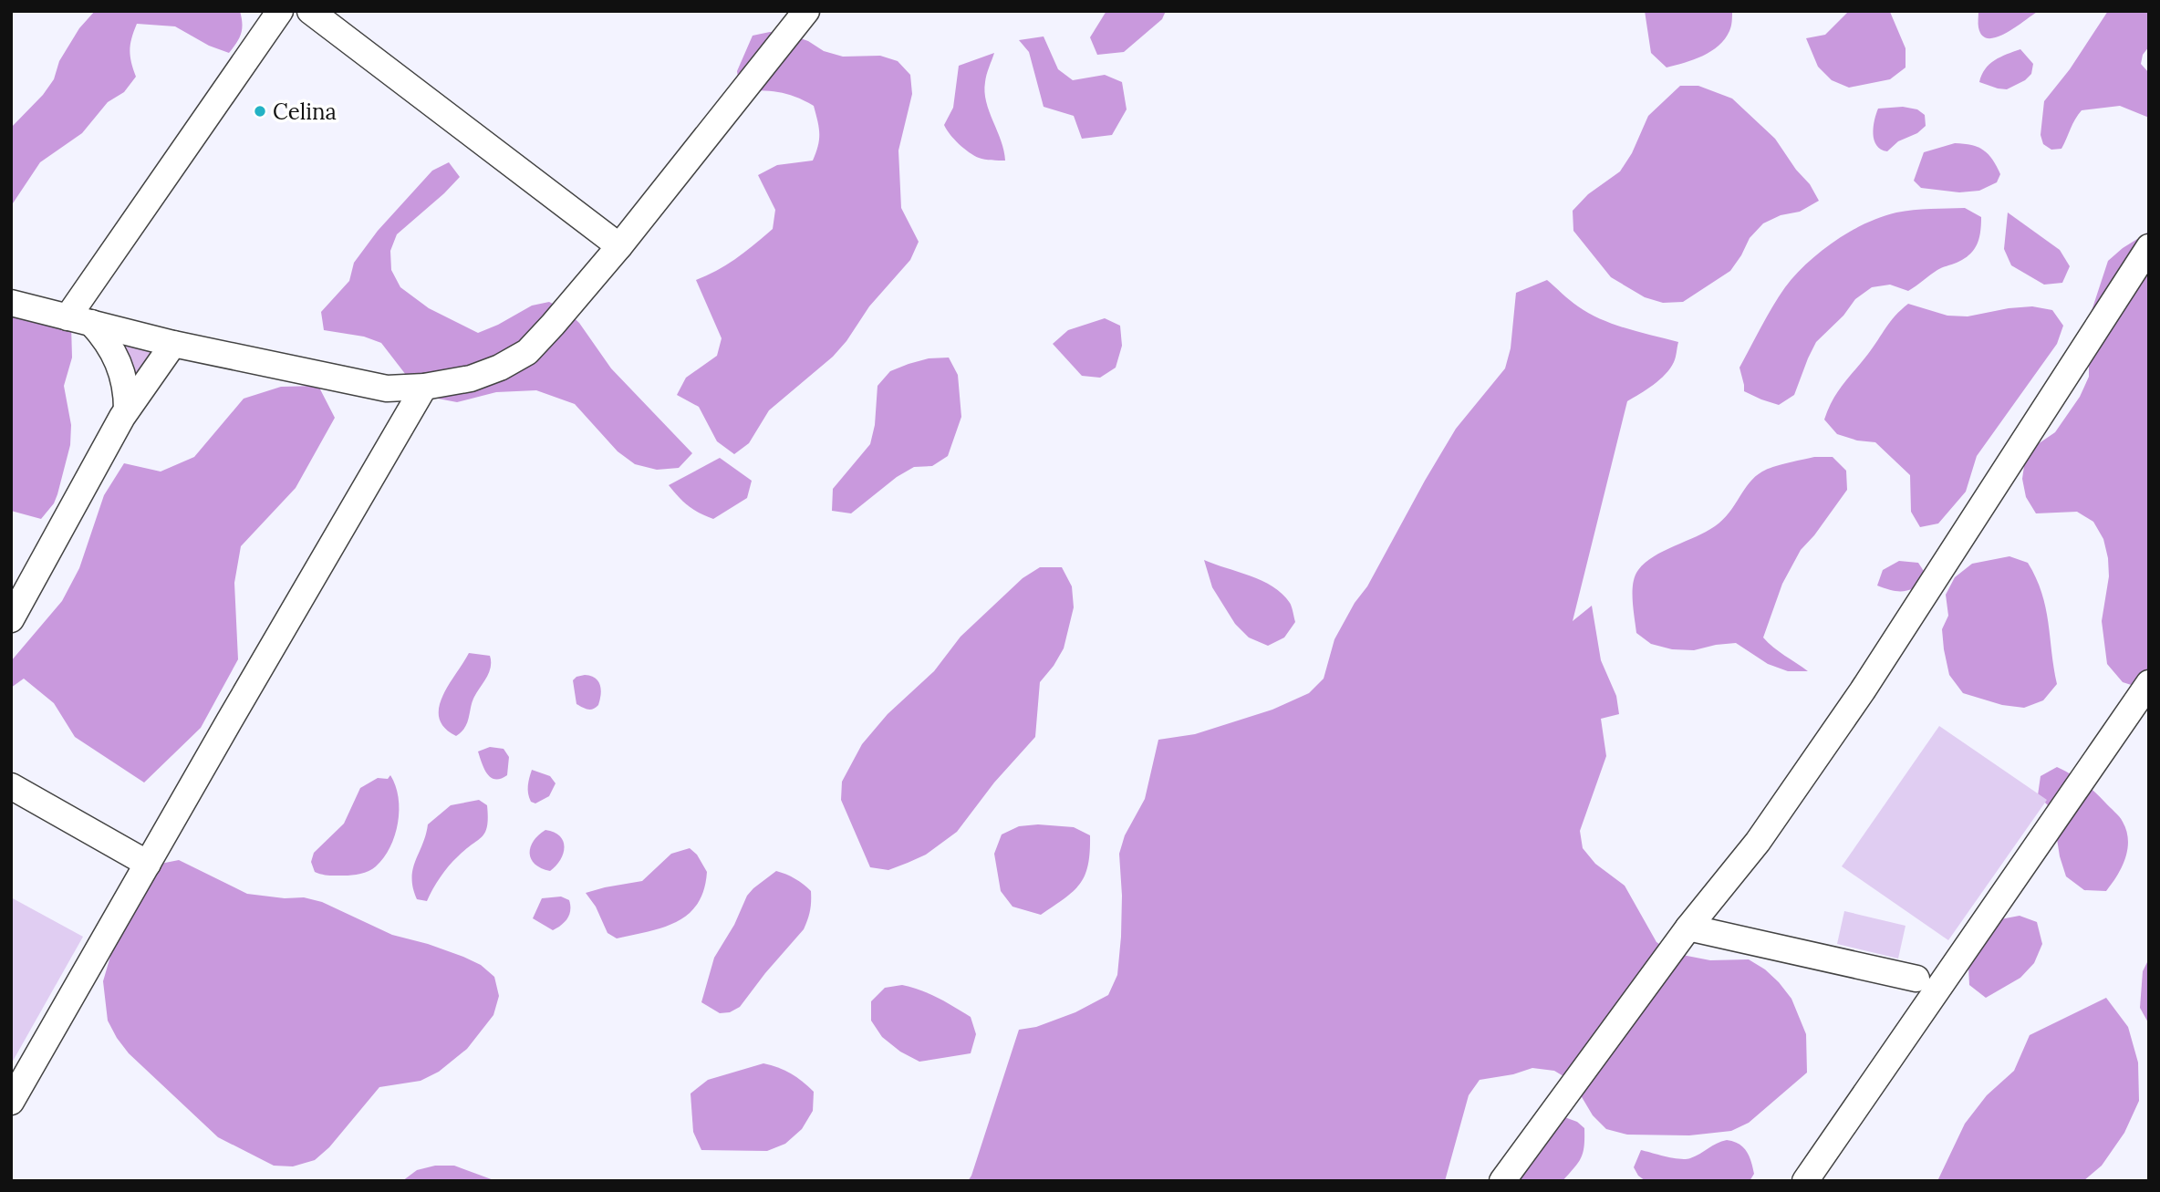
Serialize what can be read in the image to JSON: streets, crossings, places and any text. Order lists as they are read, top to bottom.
{
  "places": ["Celina"]
}
